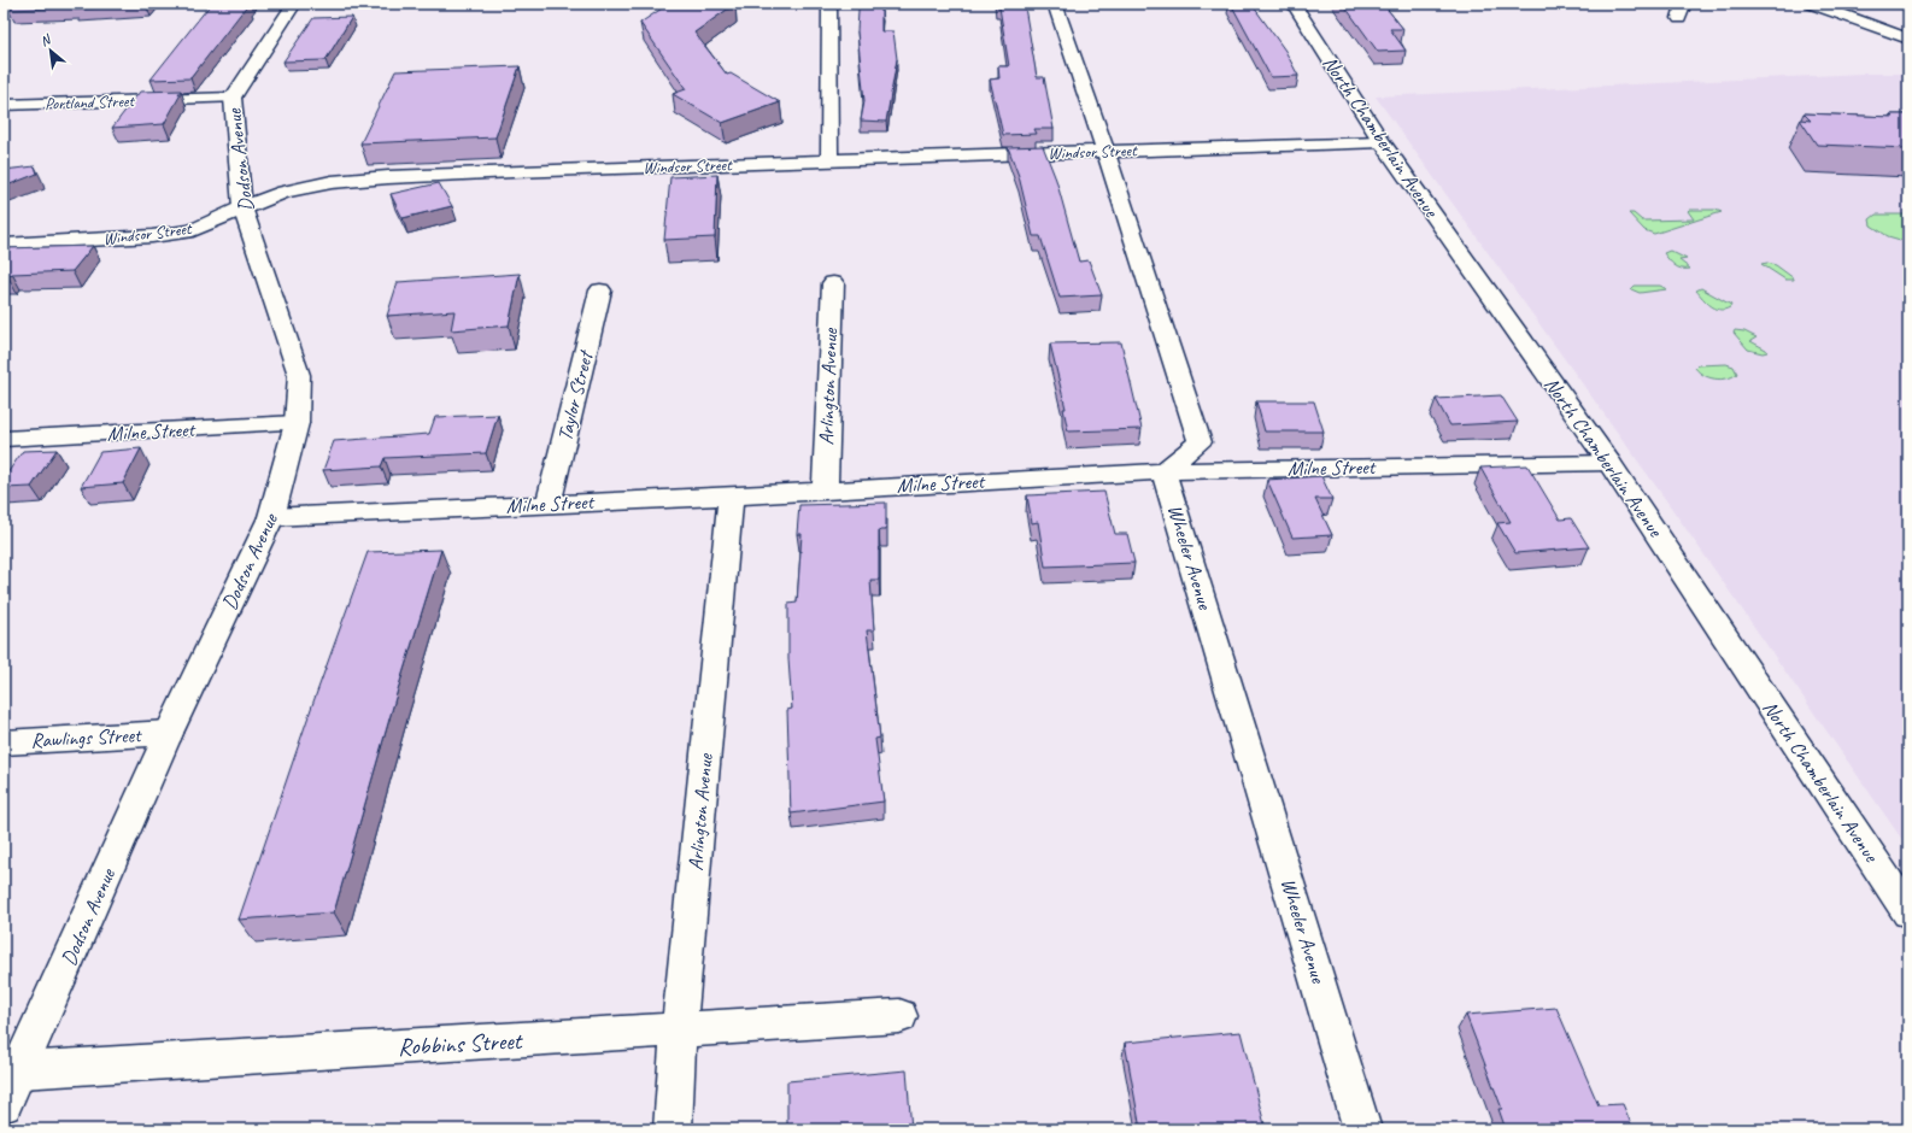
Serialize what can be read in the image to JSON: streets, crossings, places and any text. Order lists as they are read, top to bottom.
{
  "streets": {
    "street": [
      "Portland Street",
      "North Chamberlain Avenue",
      "Windsor Street",
      "Dodson Avenue",
      "Arlington Avenue",
      "Taylor Street",
      "Milne Street",
      "Wheeler Avenue",
      "Rawlings Street",
      "Robbins Street"
    ]
  },
  "crossings": [
    ["Portland Street", "Dodson Avenue"],
    ["North Chamberlain Avenue", "Windsor Street"],
    ["North Chamberlain Avenue", "Milne Street"],
    ["Windsor Street", "Dodson Avenue"],
    ["Dodson Avenue", "Milne Street"],
    ["Dodson Avenue", "Rawlings Street"],
    ["Dodson Avenue", "Robbins Street"],
    ["Arlington Avenue", "Milne Street"],
    ["Arlington Avenue", "Robbins Street"],
    ["Taylor Street", "Milne Street"],
    ["Milne Street", "Wheeler Avenue"]
  ],
  "north": "top left"
}
